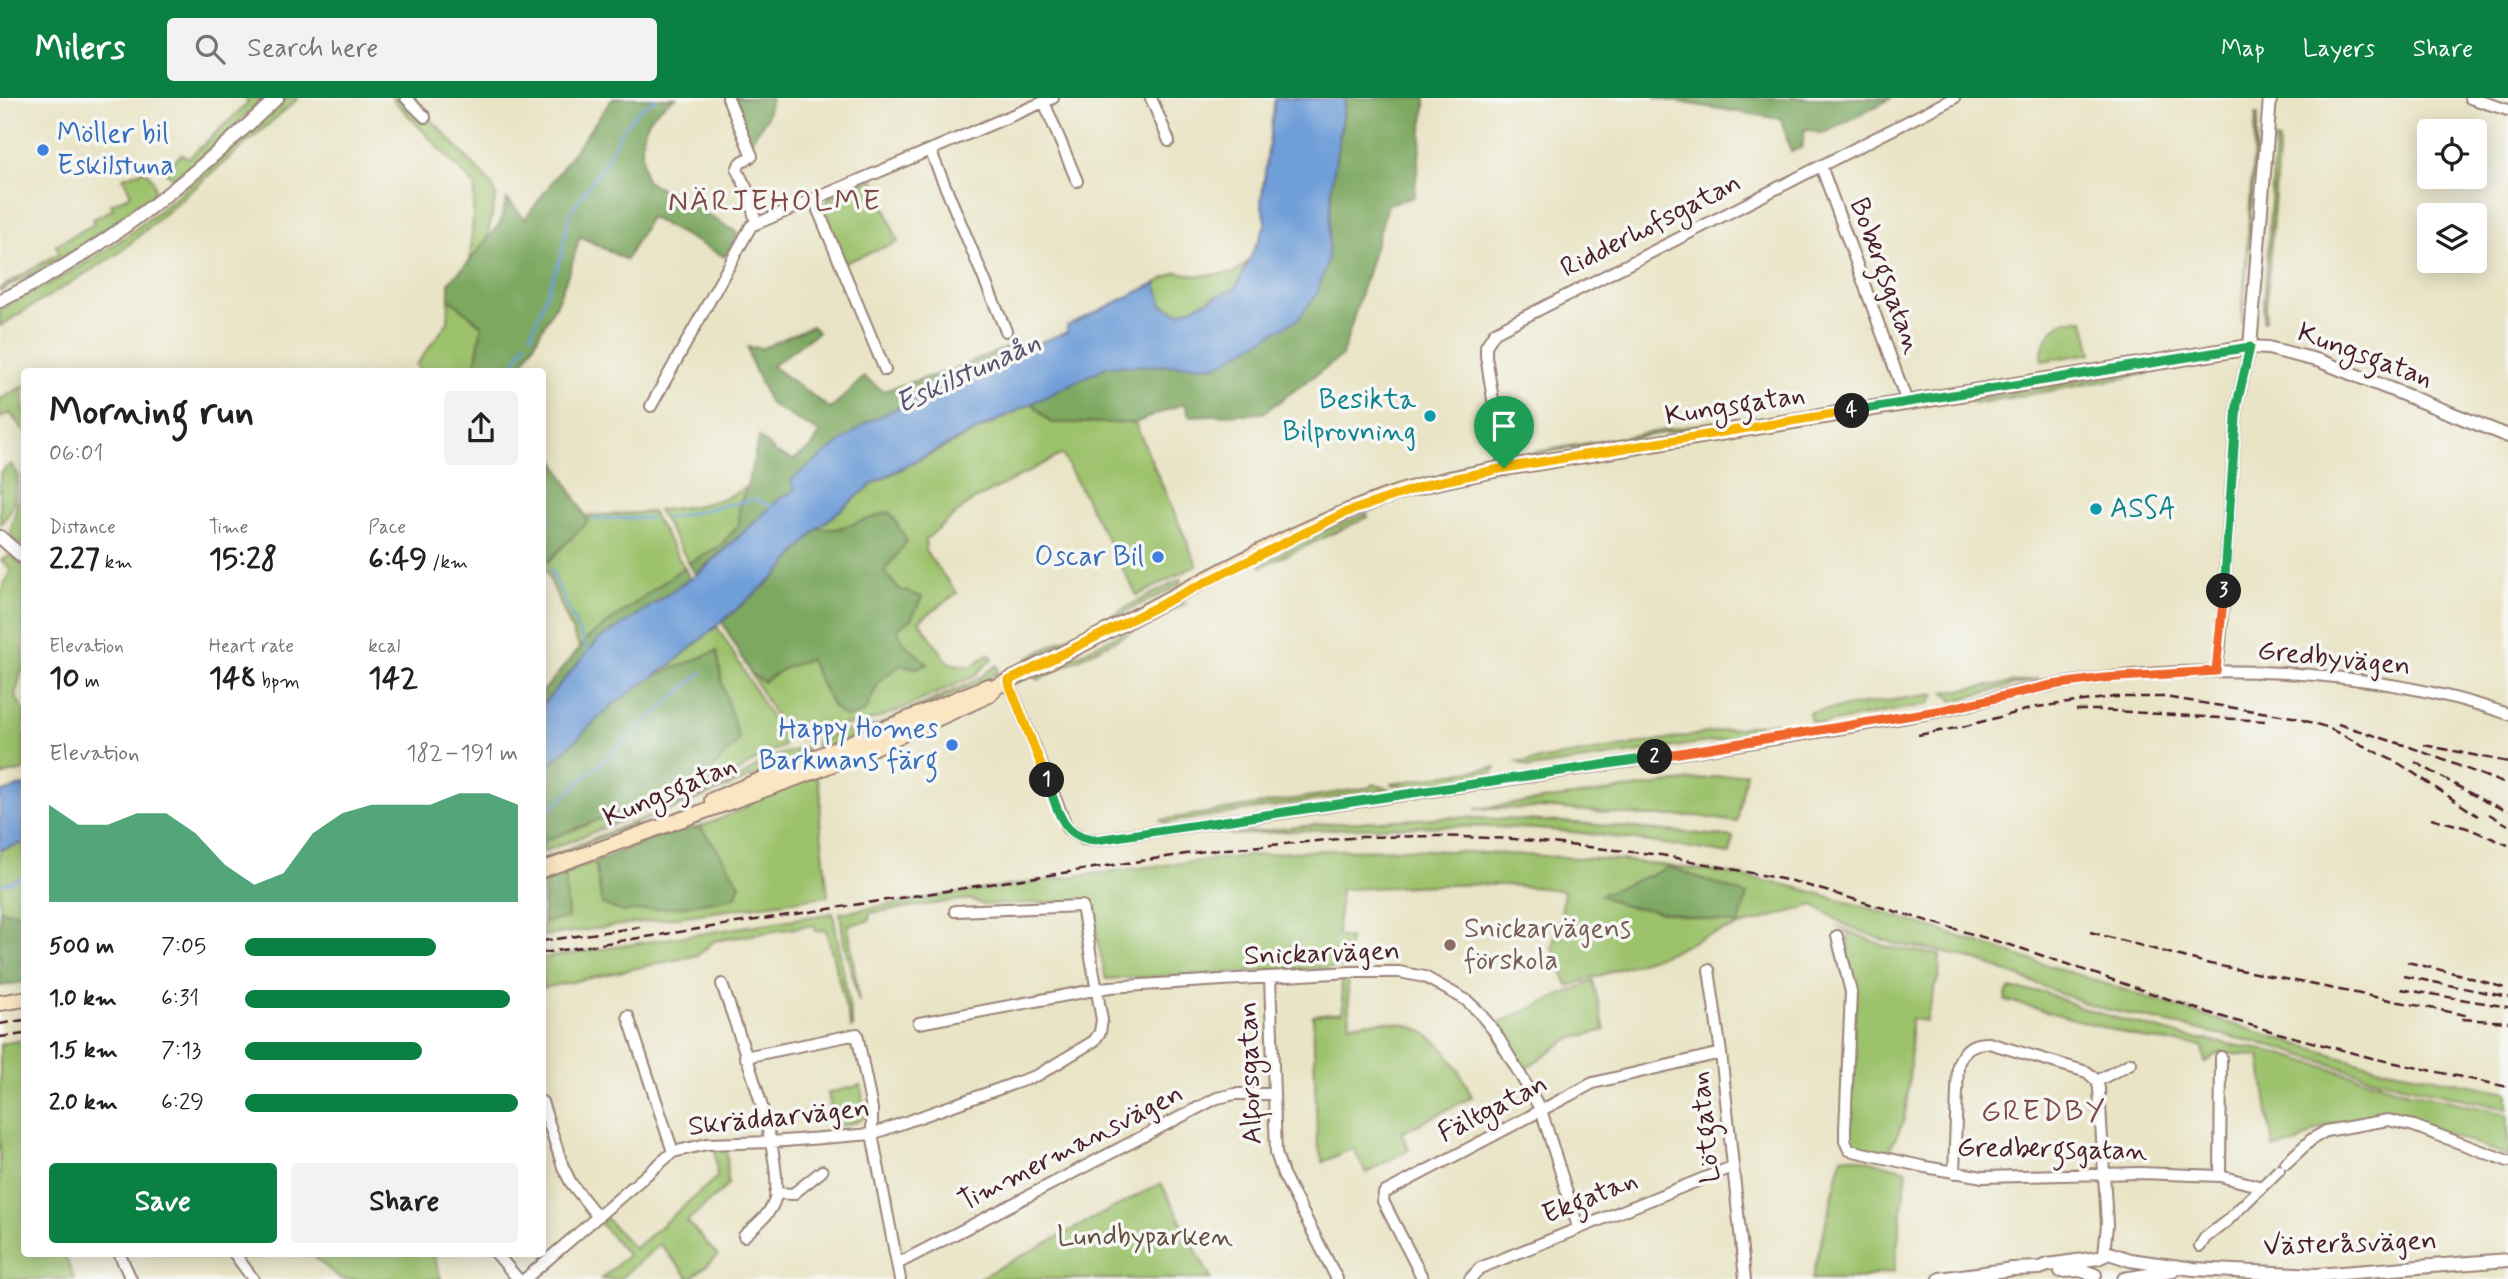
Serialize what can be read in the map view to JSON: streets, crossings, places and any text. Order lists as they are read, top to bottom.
{
  "streets": {
    "main road": ["Kungsgatan"],
    "street": [
      "Ridderhofsgatan",
      "Bobergsgatan",
      "Gredbyvägen",
      "Snickarvägen",
      "Alforsgatan",
      "Fältgatan",
      "Skräddarvägen",
      "Lötgatan",
      "Timmermansvägen",
      "Gredbergsgatan",
      "Ekgatan",
      "Västeråsvägen"
    ]
  },
  "crossings": [
    ["Ridderhofsgatan", "Bobergsgatan"],
    ["Ridderhofsgatan", "Kungsgatan"],
    ["Bobergsgatan", "Kungsgatan"],
    ["Kungsgatan", "Gredbyvägen"],
    ["Snickarvägen", "Alforsgatan"],
    ["Snickarvägen", "Fältgatan"],
    ["Snickarvägen", "Skräddarvägen"],
    ["Snickarvägen", "Ekgatan"],
    ["Alforsgatan", "Timmermansvägen"],
    ["Fältgatan", "Lötgatan"],
    ["Lötgatan", "Ekgatan"]
  ],
  "districts": ["NÄRJEHOLME", "GREDBY"],
  "water": ["Eskilstunaån"],
  "parks": ["Lundbyparken"],
  "places": [
    "Möller bil Eskilstuna",
    "Besikta Bilprovning",
    "ASSA",
    "Oscar Bil",
    "Happy Homes Barkmans färg",
    "Snickarvägens förskola"
  ],
  "page": {
    "header": "Milers",
    "search": "Search here",
    "nav": ["Map", "Layers", "Share"],
    "heading": ["Morning run", "06:01"],
    "pins": [
      "4",
      "3",
      "2",
      "1"
    ],
    "stats": [
      ["Distance", "2.27 km"],
      ["Time", "15:28"],
      ["Pace", "6:49 /km"],
      ["Elevation", "10 m"],
      ["Heart rate", "148 bpm"],
      ["kcal", "142"]
    ],
    "chart": ["Elevation", "182–191 m"],
    "list": [
      {
        "name": "500 m",
        "note": "7:05"
      },
      {
        "name": "1.0 km",
        "note": "6:31"
      },
      {
        "name": "1.5 km",
        "note": "7:13"
      },
      {
        "name": "2.0 km",
        "note": "6:29"
      }
    ],
    "buttons": ["Save", "Share"]
  }
}
